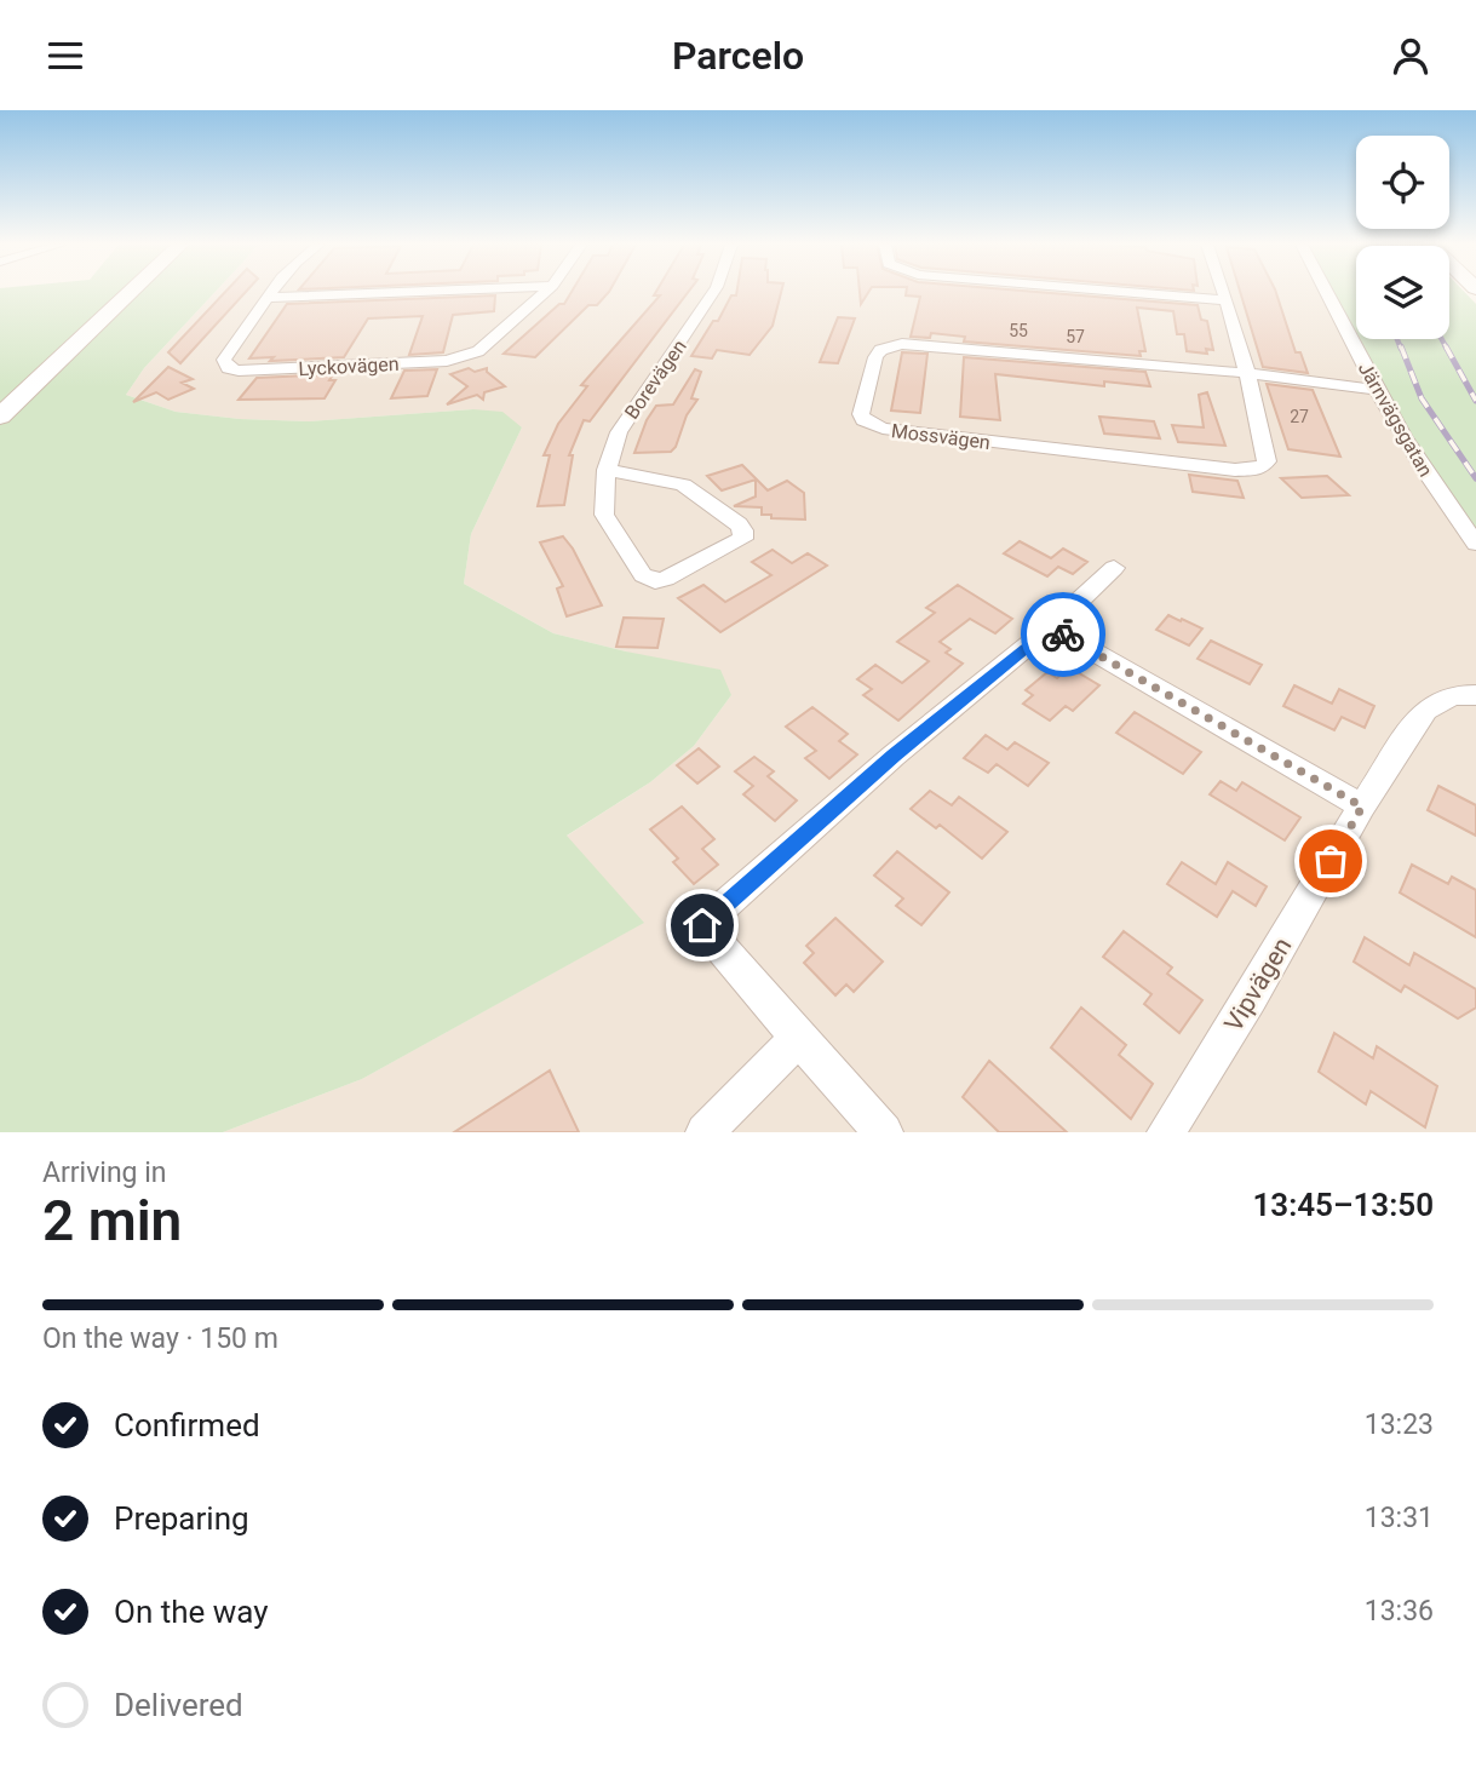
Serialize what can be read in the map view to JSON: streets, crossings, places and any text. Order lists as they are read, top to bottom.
{
  "streets": {
    "street": [
      "Lyckovägen",
      "Borevägen",
      "Järnvägsgatan",
      "Mossvägen",
      "Vipvägen"
    ]
  },
  "crossings": [
    ["Järnvägsgatan", "Mossvägen"]
  ],
  "house_numbers": ["55", "57", "27"],
  "page": {
    "header": "Parcelo",
    "heading": ["2 min", "Arriving in", "13:45–13:50"],
    "bar": "On the way · 150 m",
    "list": [
      ["Confirmed", "13:23"],
      ["Preparing", "13:31"],
      ["On the way", "13:36"],
      "Delivered"
    ]
  }
}
